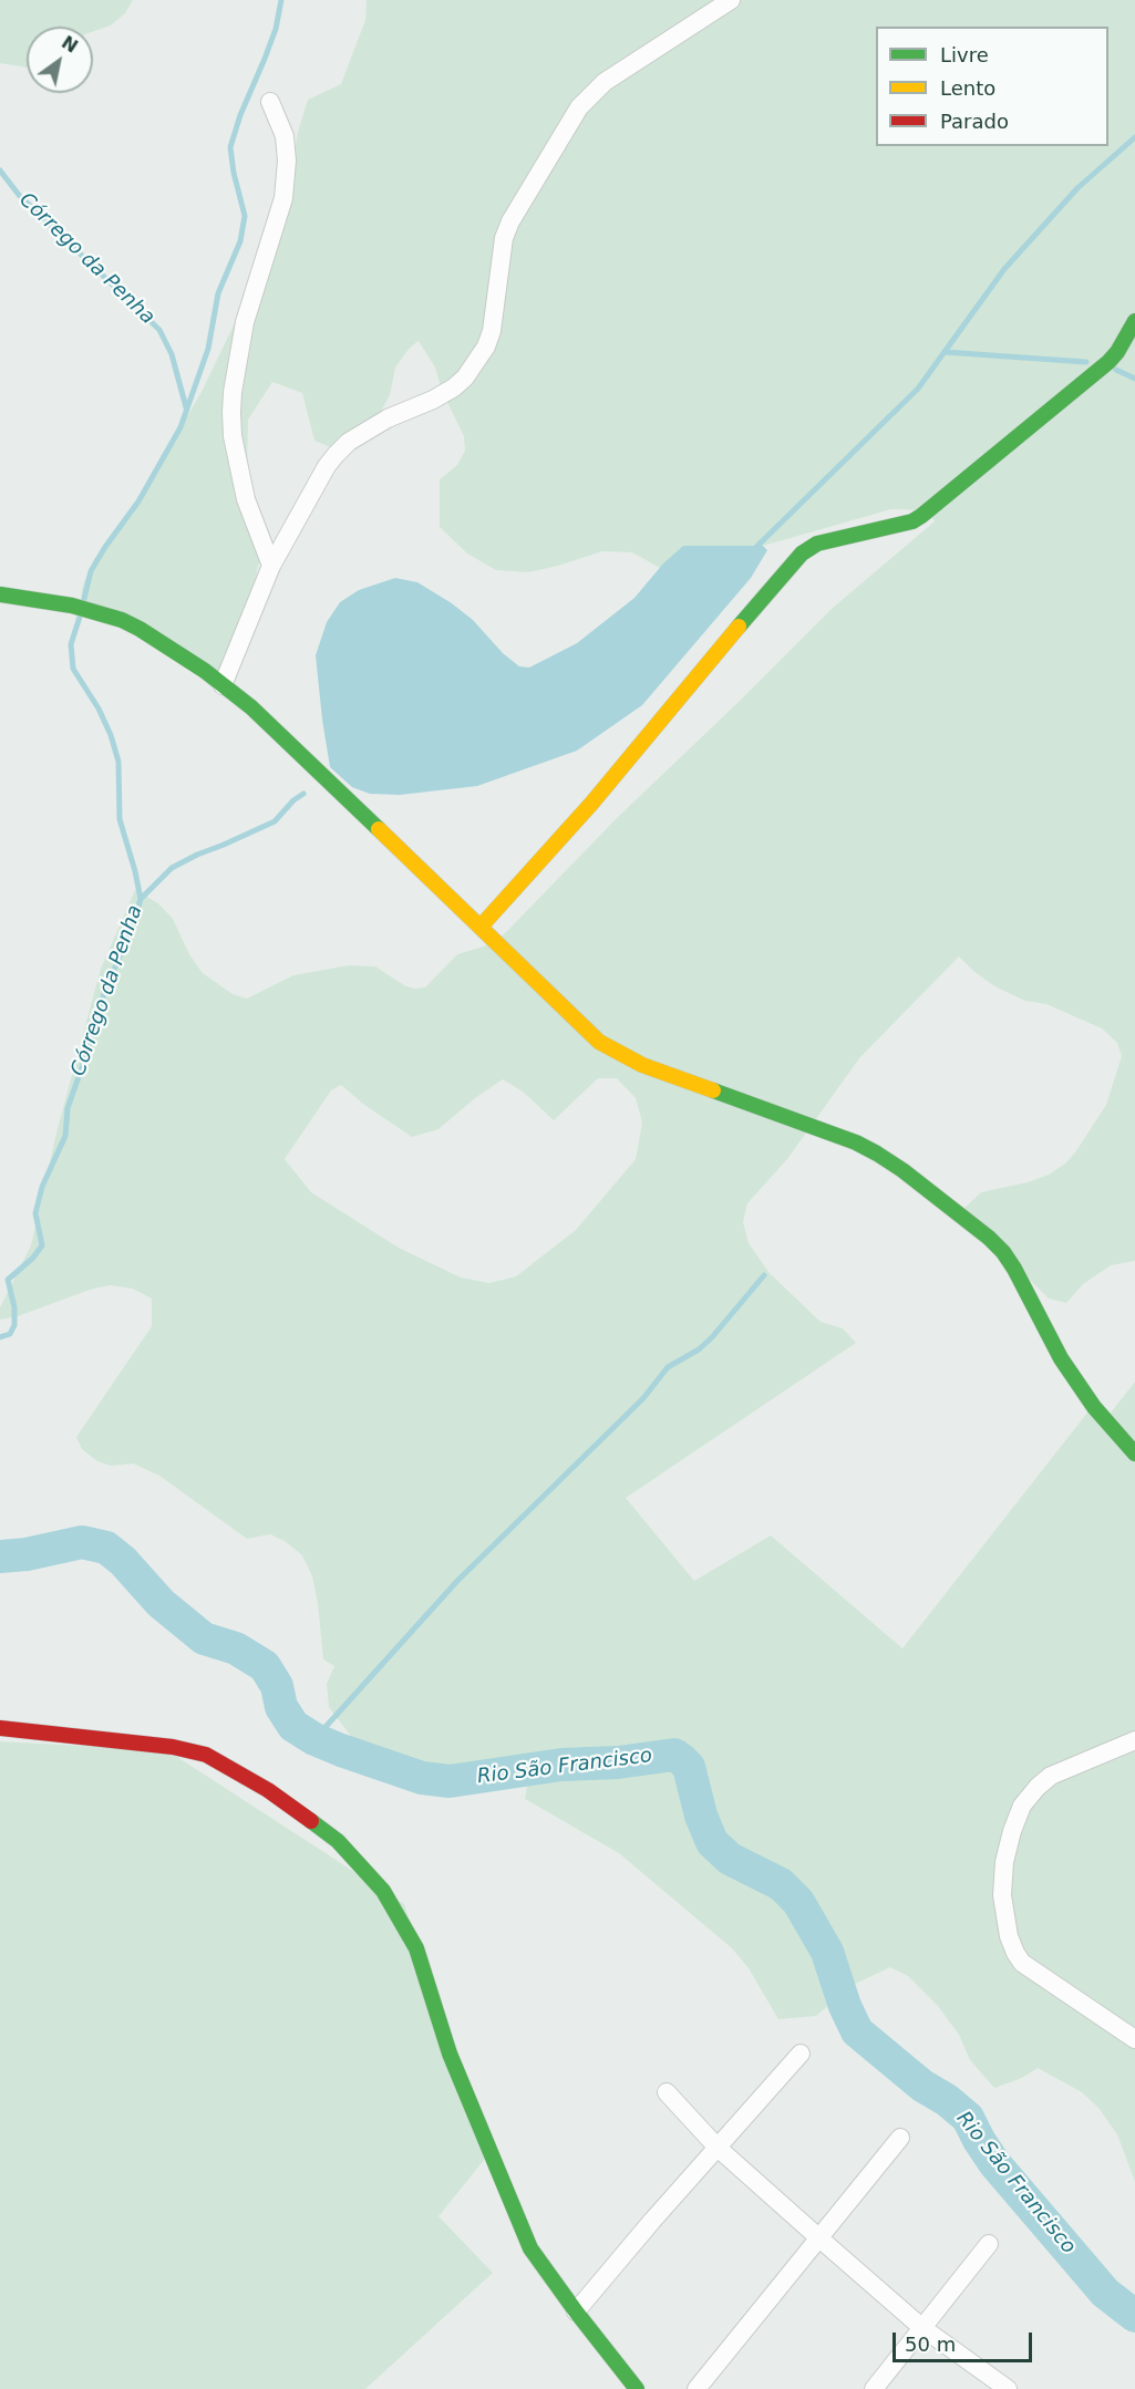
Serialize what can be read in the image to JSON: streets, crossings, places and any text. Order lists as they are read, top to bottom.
{
  "water": ["Córrego da Penha", "Rio São Francisco"],
  "legend": ["Livre", "Lento", "Parado"],
  "scale_bar": "50 m",
  "north": "top right"
}
